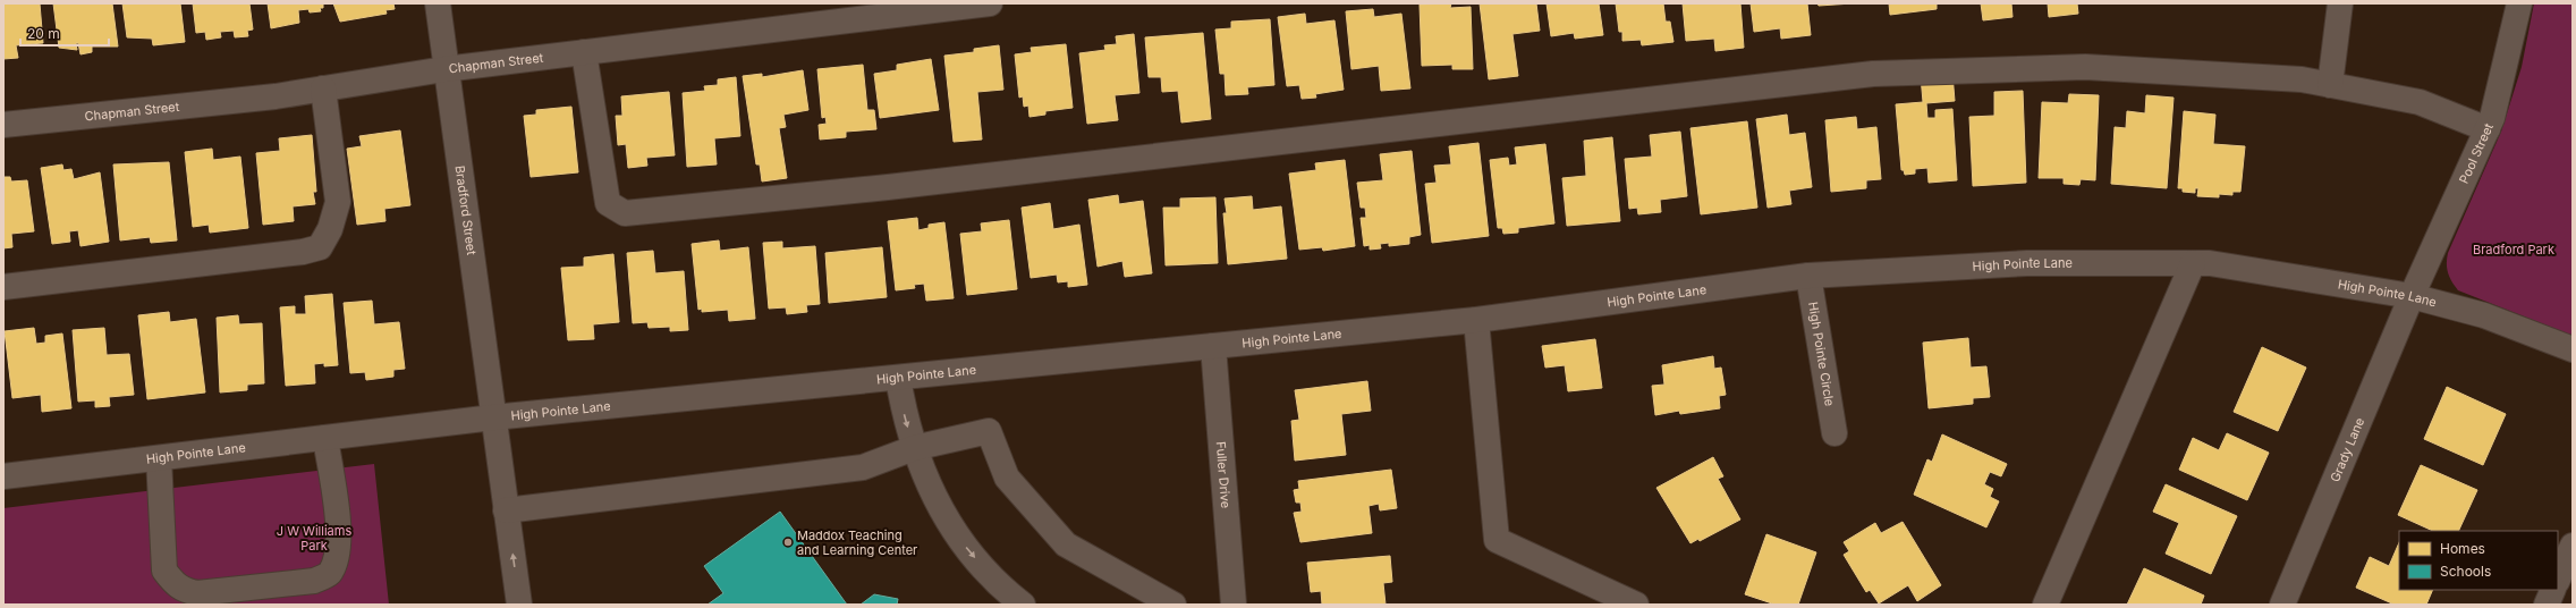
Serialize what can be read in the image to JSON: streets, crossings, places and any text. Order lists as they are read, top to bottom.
{
  "streets": {
    "street": [
      "Chapman Street",
      "Pool Street",
      "Bradford Street",
      "High Pointe Lane",
      "High Pointe Circle",
      "Grady Lane",
      "Fuller Drive"
    ]
  },
  "crossings": [
    ["Chapman Street", "Bradford Street"],
    ["Pool Street", "High Pointe Lane"],
    ["Pool Street", "Grady Lane"],
    ["Bradford Street", "High Pointe Lane"],
    ["High Pointe Lane", "High Pointe Circle"],
    ["High Pointe Lane", "Grady Lane"],
    ["High Pointe Lane", "Fuller Drive"]
  ],
  "parks": ["Bradford Park", "J W Williams Park"],
  "places": ["Maddox Teaching and Learning Center"],
  "legend": ["Homes", "Schools"],
  "scale_bar": "20 m"
}
